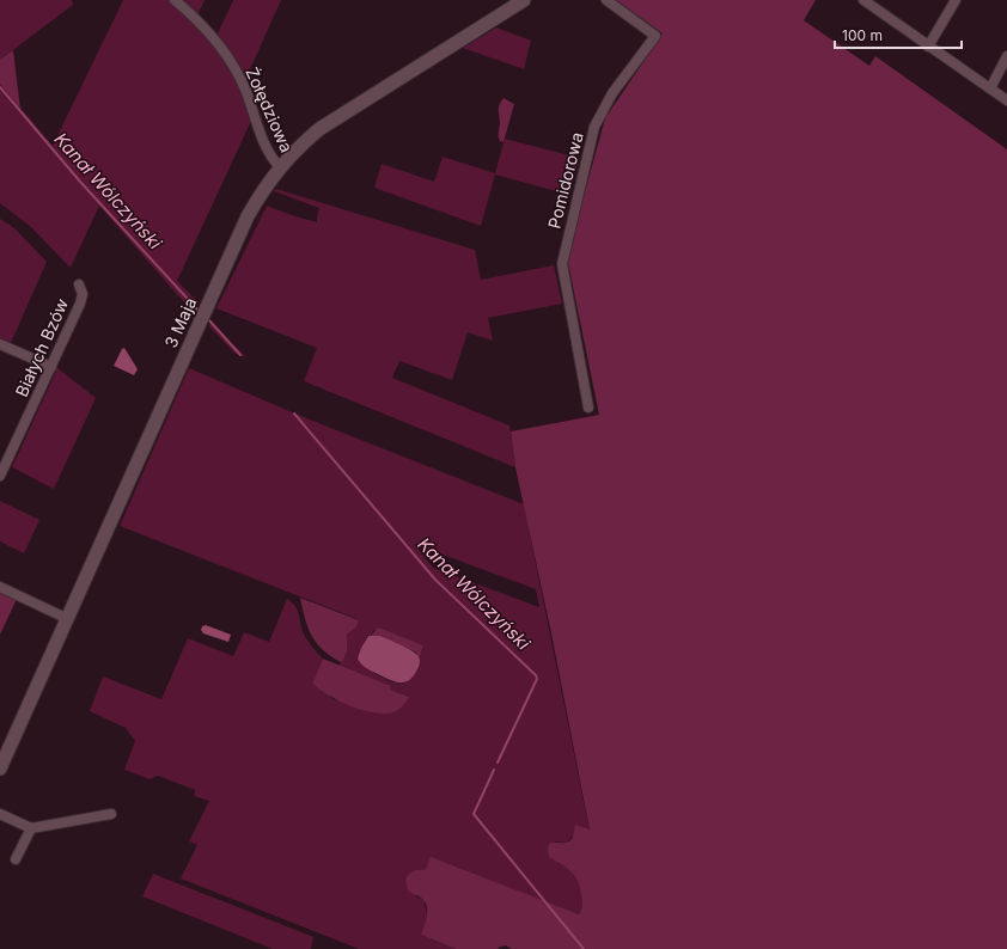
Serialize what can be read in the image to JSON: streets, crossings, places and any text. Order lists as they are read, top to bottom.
{
  "streets": {
    "street": [
      "Żołędziowa",
      "Pomidorowa",
      "3 Maja",
      "Białych Bzów"
    ]
  },
  "crossings": [
    ["Żołędziowa", "3 Maja"]
  ],
  "water": ["Kanał Wólczyński"],
  "scale_bar": "100 m"
}
